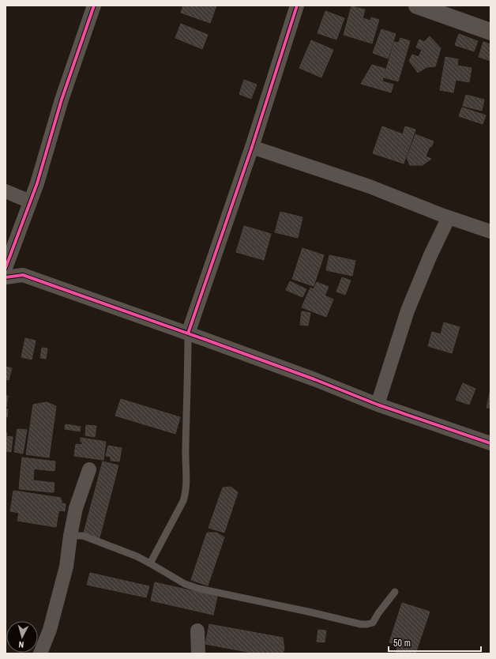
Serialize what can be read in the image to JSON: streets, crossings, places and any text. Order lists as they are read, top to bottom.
{
  "scale_bar": "50 m",
  "north": "bottom"
}
